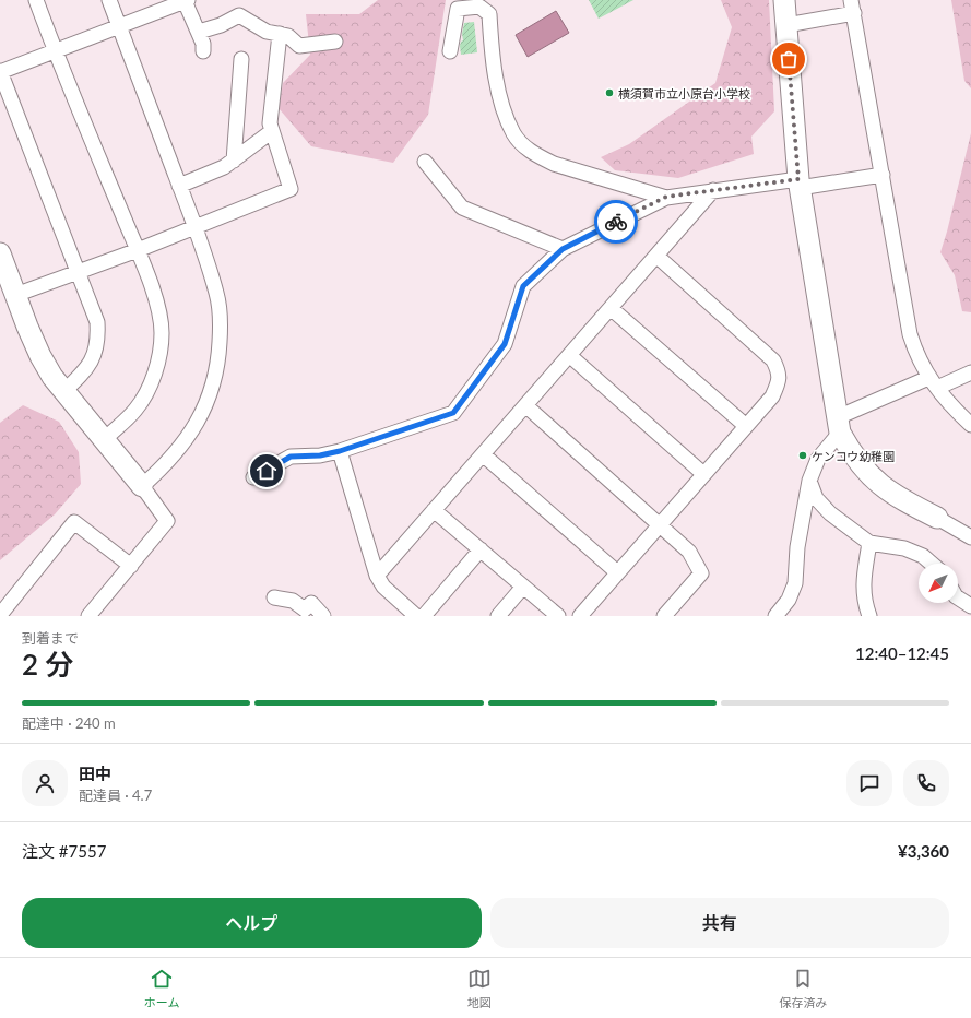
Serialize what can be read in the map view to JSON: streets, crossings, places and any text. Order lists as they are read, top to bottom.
{
  "places": ["横須賀市立小原台小学校", "ケンコウ幼稚園"],
  "north": "bottom left",
  "page": {
    "heading": ["2 分", "到着まで", "12:40–12:45"],
    "panel": [
      "田中",
      "配達員 · 4.7",
      "注文 #7557",
      "¥3,360"
    ],
    "bar": "配達中 · 240 m",
    "buttons": ["ヘルプ", "共有"],
    "tabs": ["ホーム", "地図", "保存済み"]
  }
}
